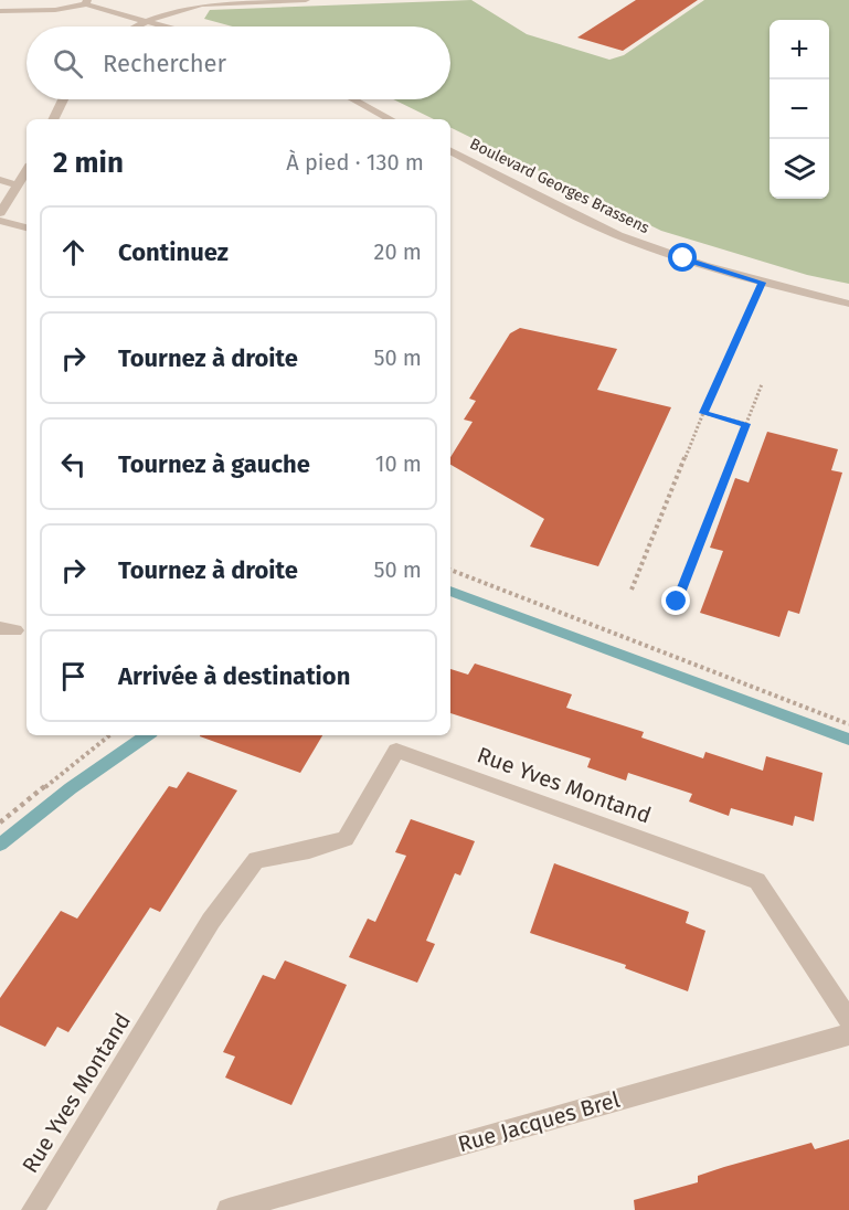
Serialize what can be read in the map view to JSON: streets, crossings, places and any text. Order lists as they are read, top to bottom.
{
  "streets": {
    "street": ["Boulevard Georges Brassens", "Rue Yves Montand", "Rue Jacques Brel"]
  },
  "page": {
    "map_buttons": ["+", "−"],
    "search": "Rechercher",
    "heading": ["2 min", "À pied · 130 m"],
    "list": [
      ["Continuez", "20 m"],
      ["Tournez à droite", "50 m"],
      ["Tournez à gauche", "10 m"],
      ["Tournez à droite", "50 m"],
      "Arrivée à destination"
    ]
  }
}
